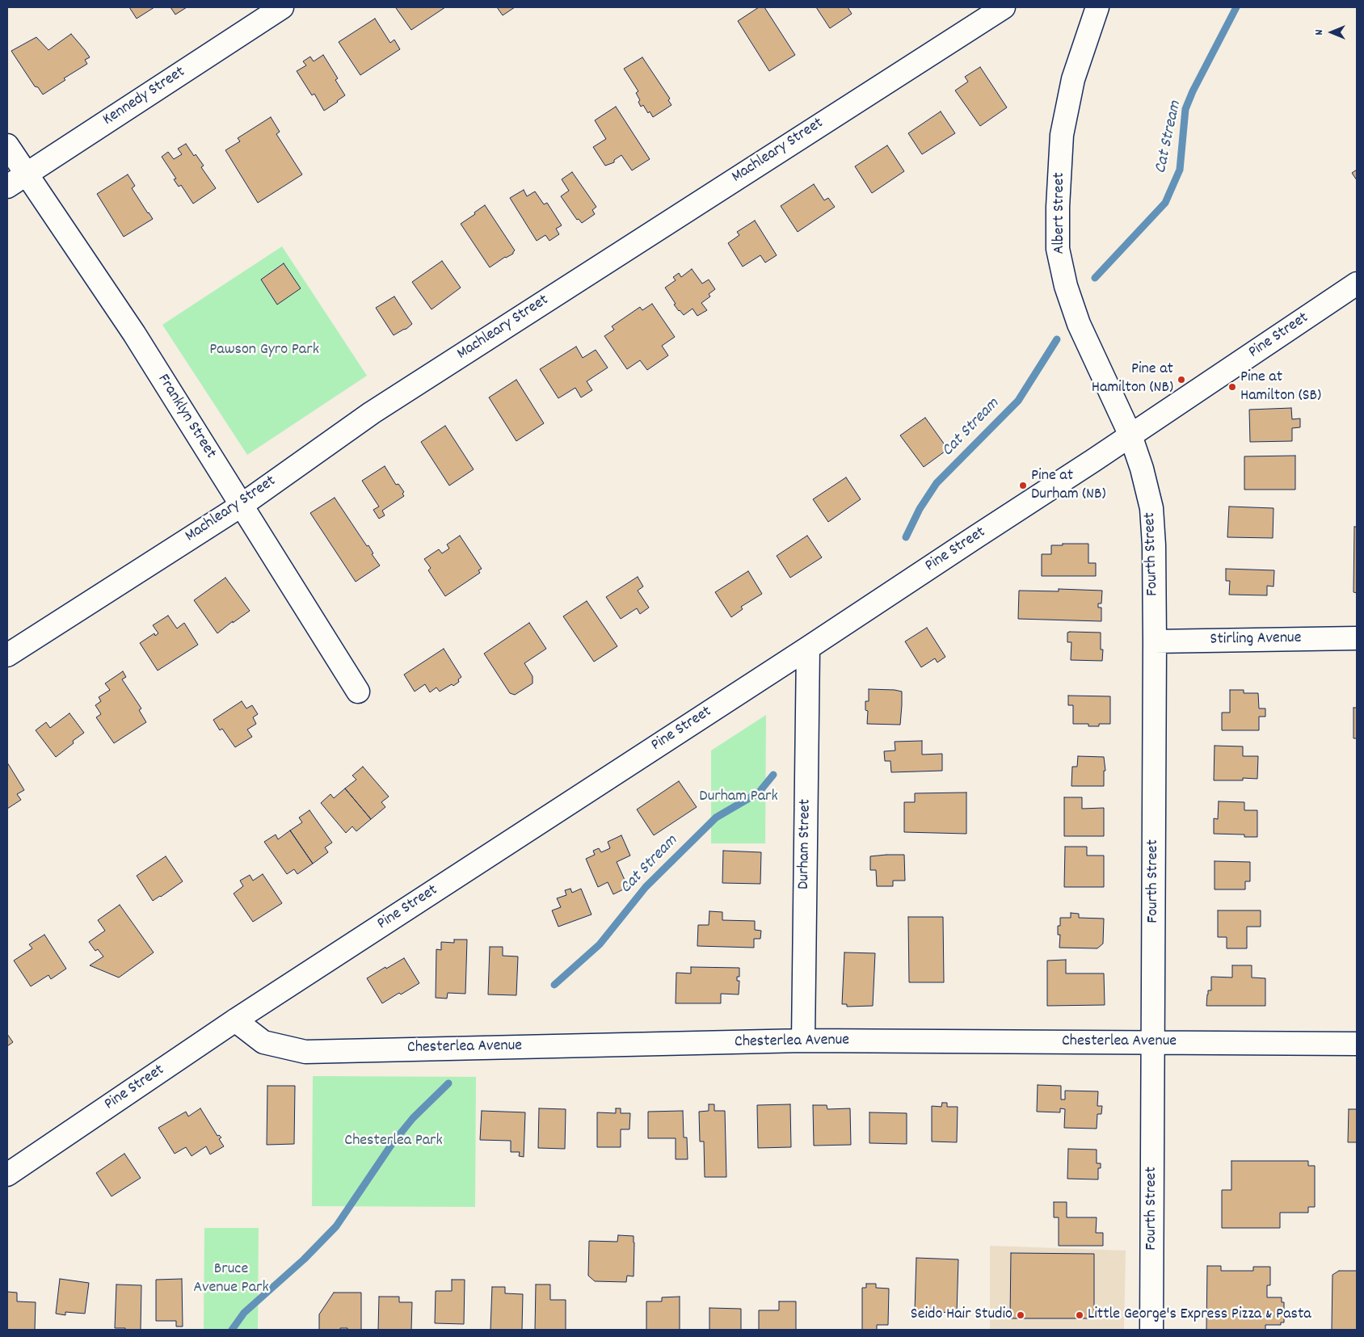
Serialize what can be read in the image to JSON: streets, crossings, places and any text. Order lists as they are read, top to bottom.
{
  "streets": {
    "street": [
      "Kennedy Street",
      "Machleary Street",
      "Albert Street",
      "Pine Street",
      "Franklyn Street",
      "Fourth Street",
      "Stirling Avenue",
      "Durham Street",
      "Chesterlea Avenue"
    ]
  },
  "crossings": [
    ["Kennedy Street", "Franklyn Street"],
    ["Machleary Street", "Franklyn Street"],
    ["Albert Street", "Pine Street"],
    ["Albert Street", "Fourth Street"],
    ["Pine Street", "Fourth Street"],
    ["Pine Street", "Durham Street"],
    ["Pine Street", "Chesterlea Avenue"],
    ["Fourth Street", "Stirling Avenue"],
    ["Fourth Street", "Chesterlea Avenue"],
    ["Durham Street", "Chesterlea Avenue"]
  ],
  "water": ["Cat Stream"],
  "parks": [
    "Pawson Gyro Park",
    "Durham Park",
    "Chesterlea Park",
    "Bruce Avenue Park"
  ],
  "places": [
    "Pine at Hamilton (NB)",
    "Pine at Hamilton (SB)",
    "Pine at Durham (NB)",
    "Seido Hair Studio",
    "Little George's Express Pizza & Pasta"
  ],
  "north": "left"
}
